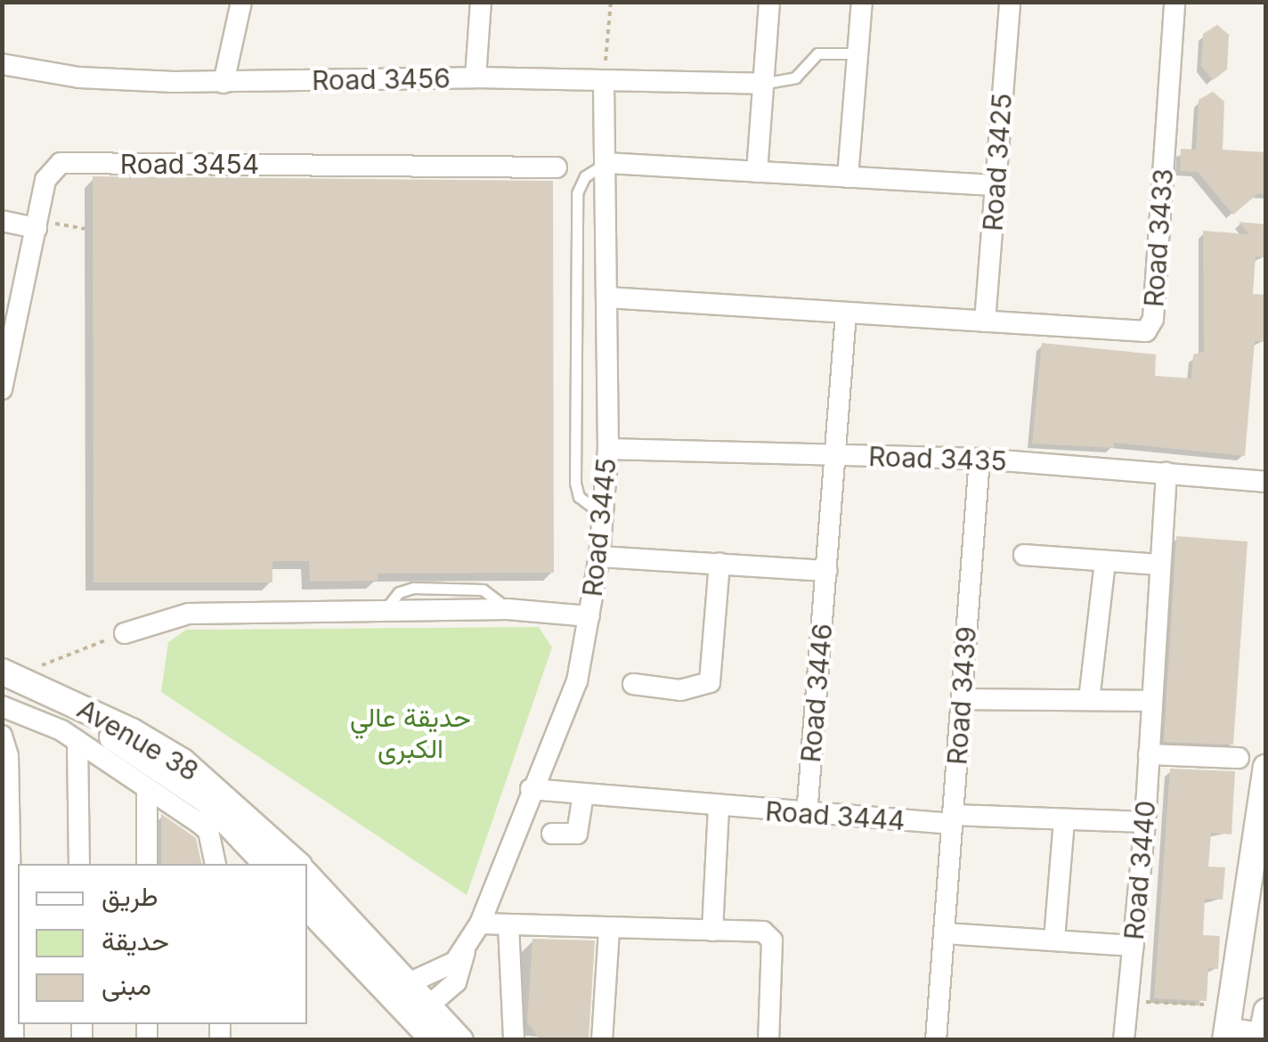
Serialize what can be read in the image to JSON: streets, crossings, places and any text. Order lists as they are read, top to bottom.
{
  "streets": {
    "street": [
      "Road 3456",
      "Road 3425",
      "Road 3454",
      "Road 3433",
      "Road 3435",
      "Road 3445",
      "Road 3446",
      "Road 3439",
      "Avenue 38",
      "Road 3444",
      "Road 3440"
    ]
  },
  "crossings": [
    ["Road 3456", "Road 3445"],
    ["Road 3425", "Road 3433"],
    ["Road 3433", "Road 3445"],
    ["Road 3435", "Road 3445"],
    ["Road 3435", "Road 3446"],
    ["Road 3435", "Road 3439"],
    ["Road 3435", "Road 3440"],
    ["Road 3445", "Road 3444"],
    ["Road 3446", "Road 3444"],
    ["Road 3439", "Road 3444"],
    ["Road 3444", "Road 3440"]
  ],
  "parks": ["حديقة عالي الكبرى"],
  "legend": ["طريق", "حديقة", "مبنى"]
}
